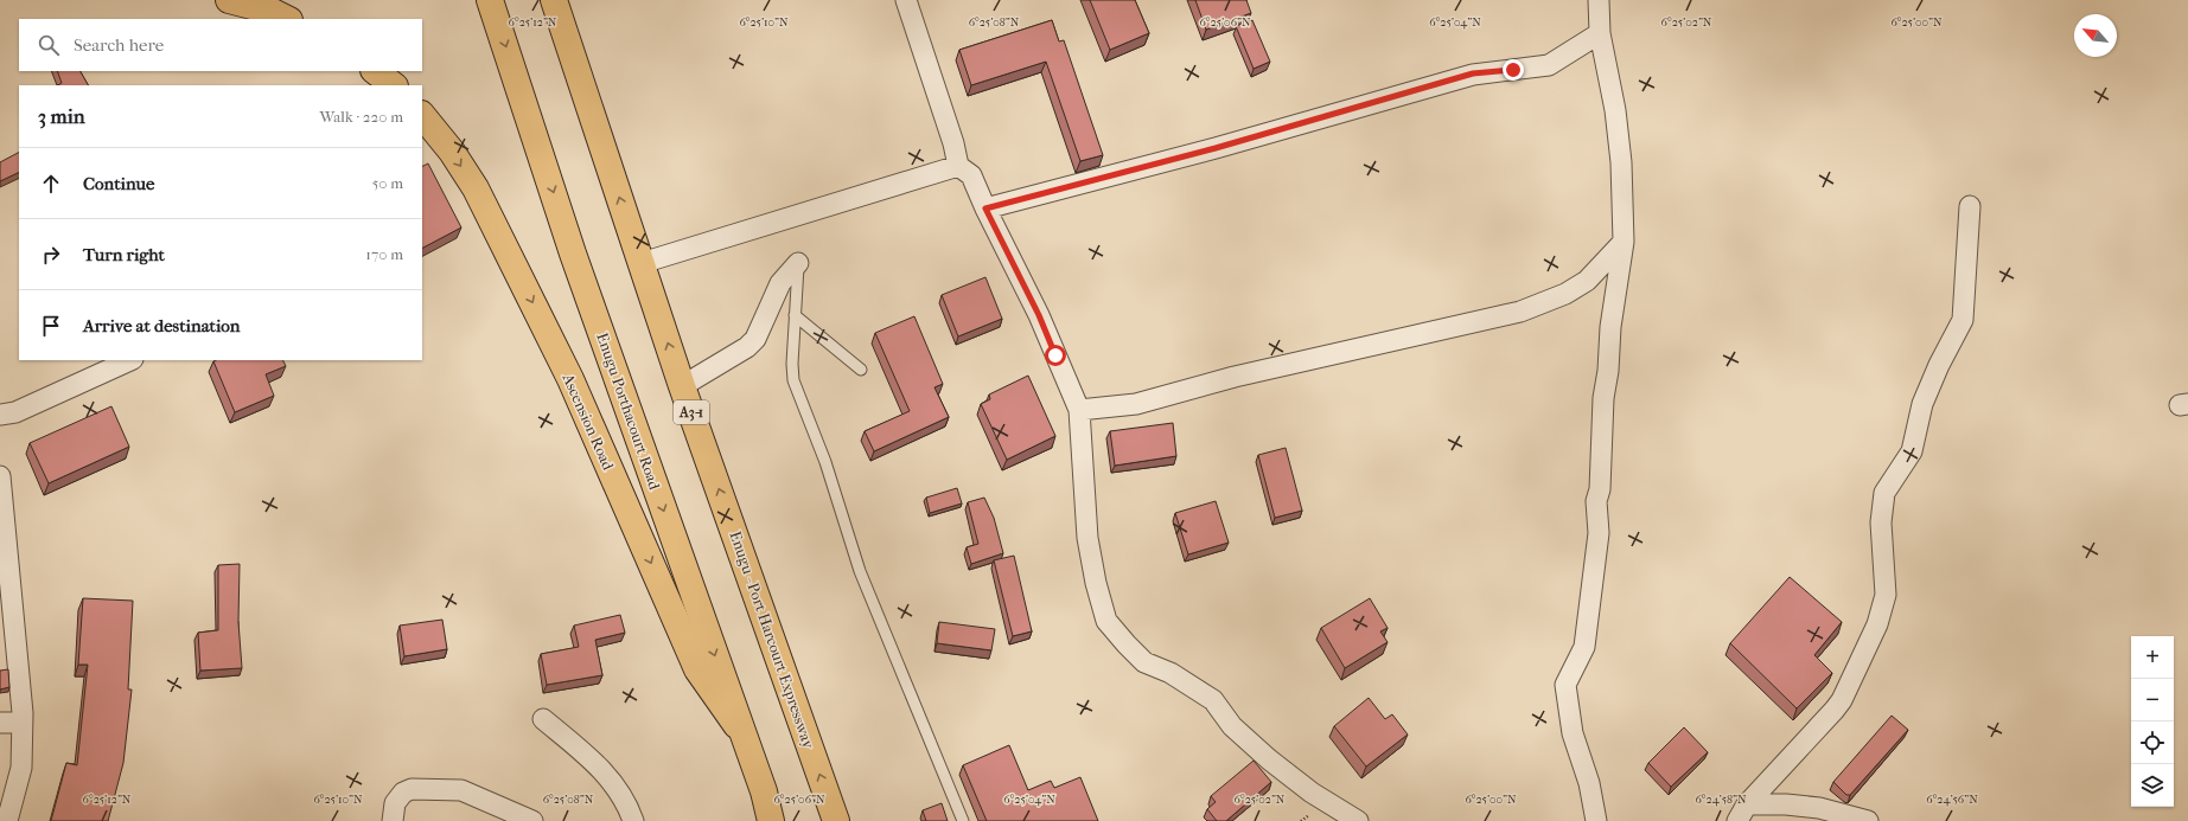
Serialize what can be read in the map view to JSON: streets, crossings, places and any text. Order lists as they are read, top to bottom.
{
  "streets": {
    "main road": [
      "Enugu Porthacourt Road",
      "A3-1",
      "Ascension Road",
      "Enugu - Port Harcourt Expressway"
    ]
  },
  "crossings": [
    ["Enugu Porthacourt Road", "Ascension Road"]
  ],
  "one_way": ["Enugu Porthacourt Road", "Ascension Road", "Enugu - Port Harcourt Expressway"],
  "north": "top left",
  "page": {
    "search": "Search here",
    "heading": ["3 min", "Walk · 220 m"],
    "list": [
      ["Continue", "50 m"],
      ["Turn right", "170 m"],
      "Arrive at destination"
    ],
    "map_buttons": ["+", "−"]
  },
  "coordinates": [
    "6°25'12\"N",
    "6°25'10\"N",
    "6°25'08\"N",
    "6°25'06\"N",
    "6°25'04\"N",
    "6°25'02\"N",
    "6°25'00\"N",
    "6°24'58\"N",
    "6°24'56\"N"
  ]
}
